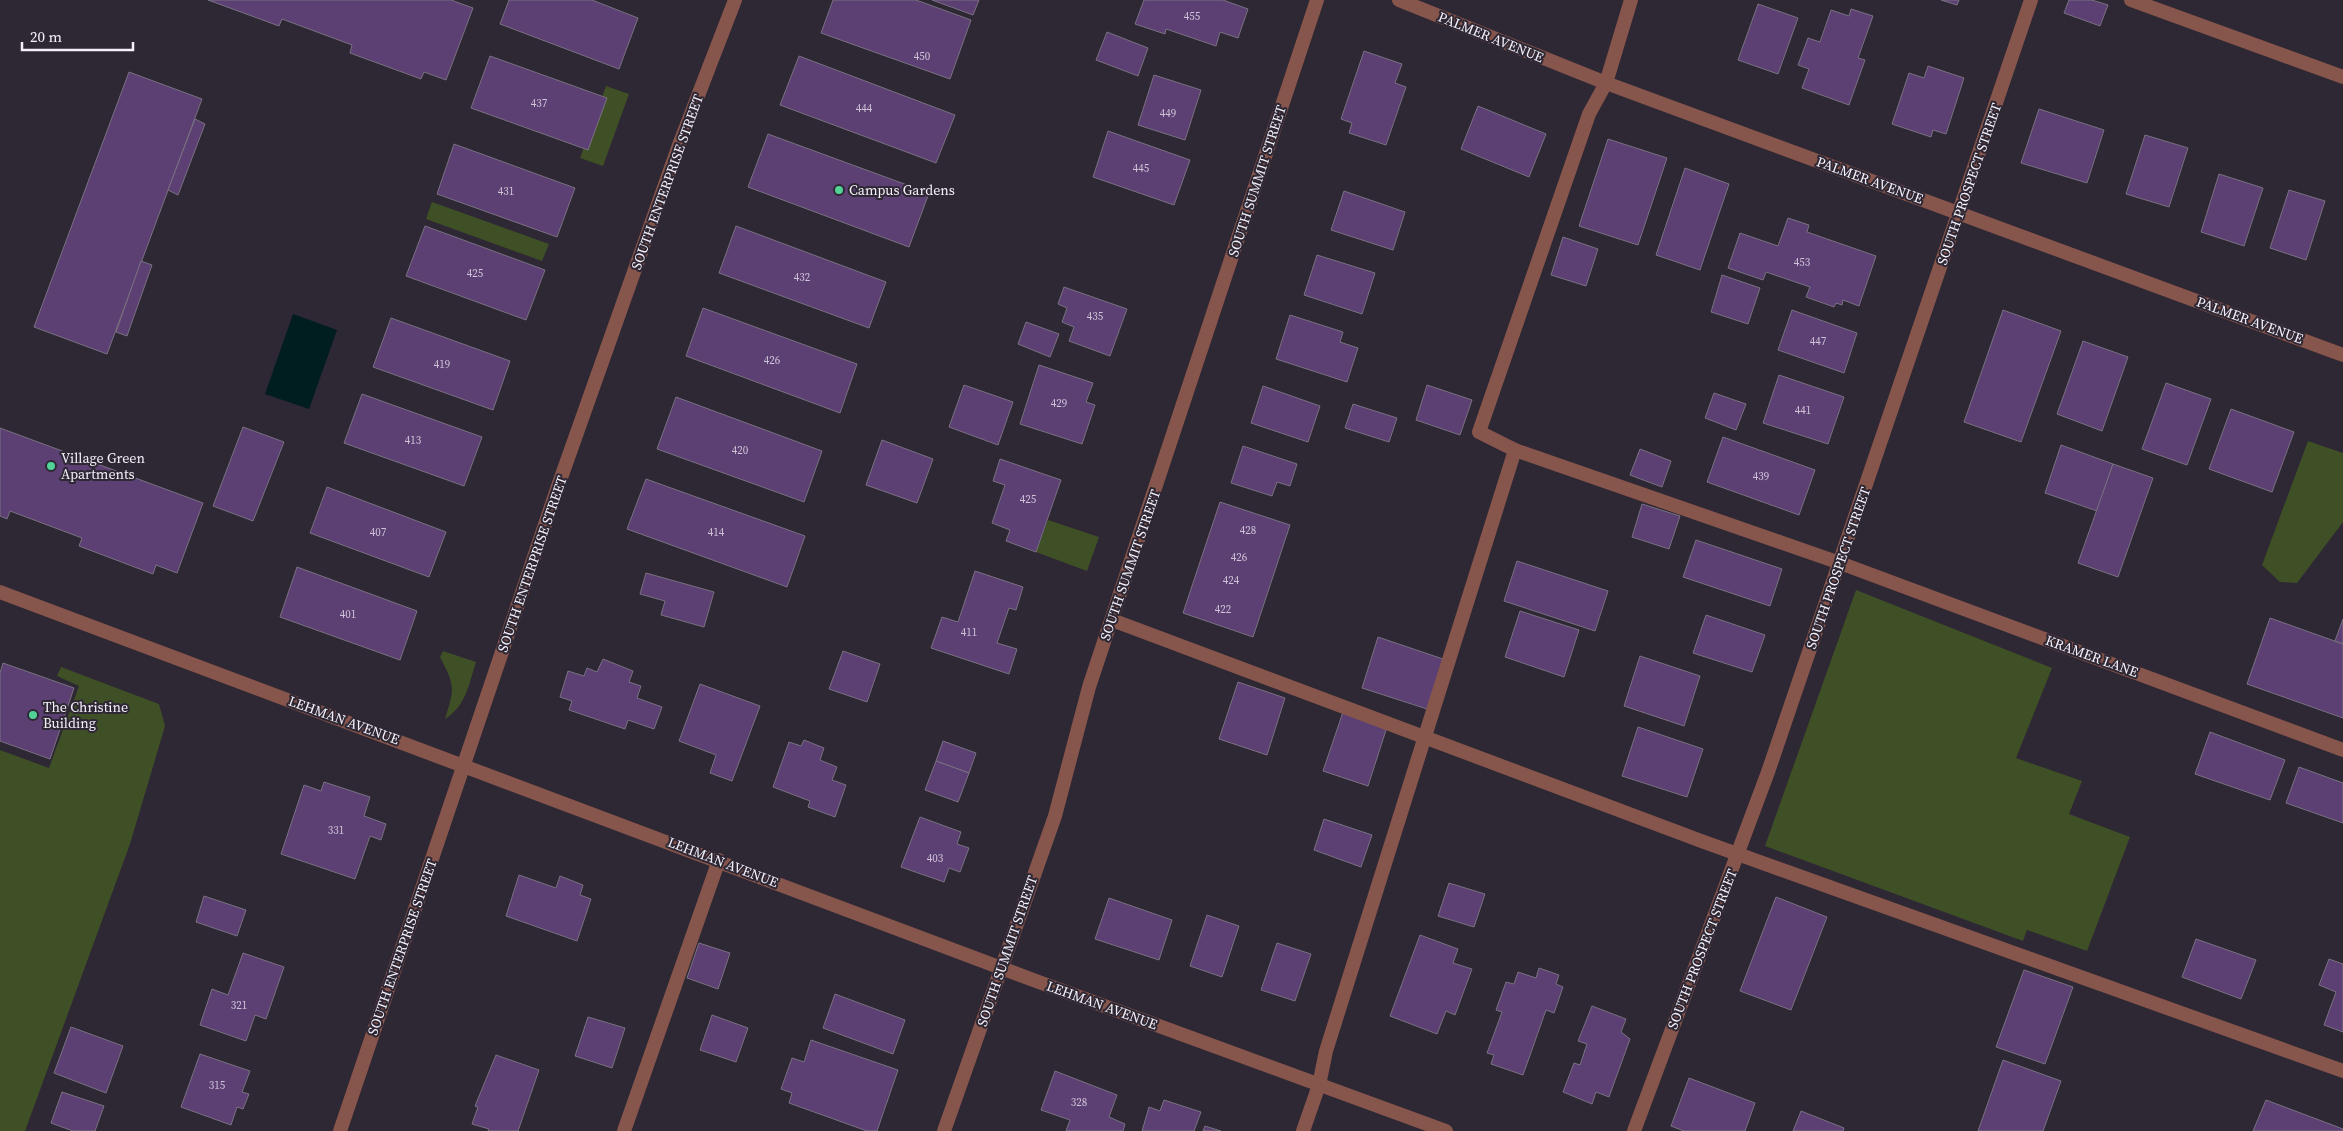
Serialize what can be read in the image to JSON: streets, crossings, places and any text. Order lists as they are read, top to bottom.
{
  "streets": {
    "street": [
      "PALMER AVENUE",
      "SOUTH SUMMIT STREET",
      "SOUTH ENTERPRISE STREET",
      "SOUTH PROSPECT STREET",
      "KRAMER LANE",
      "LEHMAN AVENUE"
    ]
  },
  "crossings": [
    ["PALMER AVENUE", "SOUTH PROSPECT STREET"],
    ["PALMER AVENUE", "KRAMER LANE"],
    ["SOUTH SUMMIT STREET", "LEHMAN AVENUE"],
    ["SOUTH ENTERPRISE STREET", "LEHMAN AVENUE"],
    ["SOUTH PROSPECT STREET", "KRAMER LANE"]
  ],
  "places": ["Campus Gardens", "Village Green Apartments", "The Christine Building"],
  "house_numbers": [
    "455",
    "450",
    "437",
    "444",
    "449",
    "445",
    "431",
    "453",
    "425",
    "432",
    "435",
    "447",
    "426",
    "419",
    "429",
    "441",
    "413",
    "420",
    "439",
    "425",
    "428",
    "407",
    "414",
    "426",
    "424",
    "422",
    "401",
    "411",
    "331",
    "403",
    "321",
    "315",
    "328"
  ],
  "scale_bar": "20 m"
}
